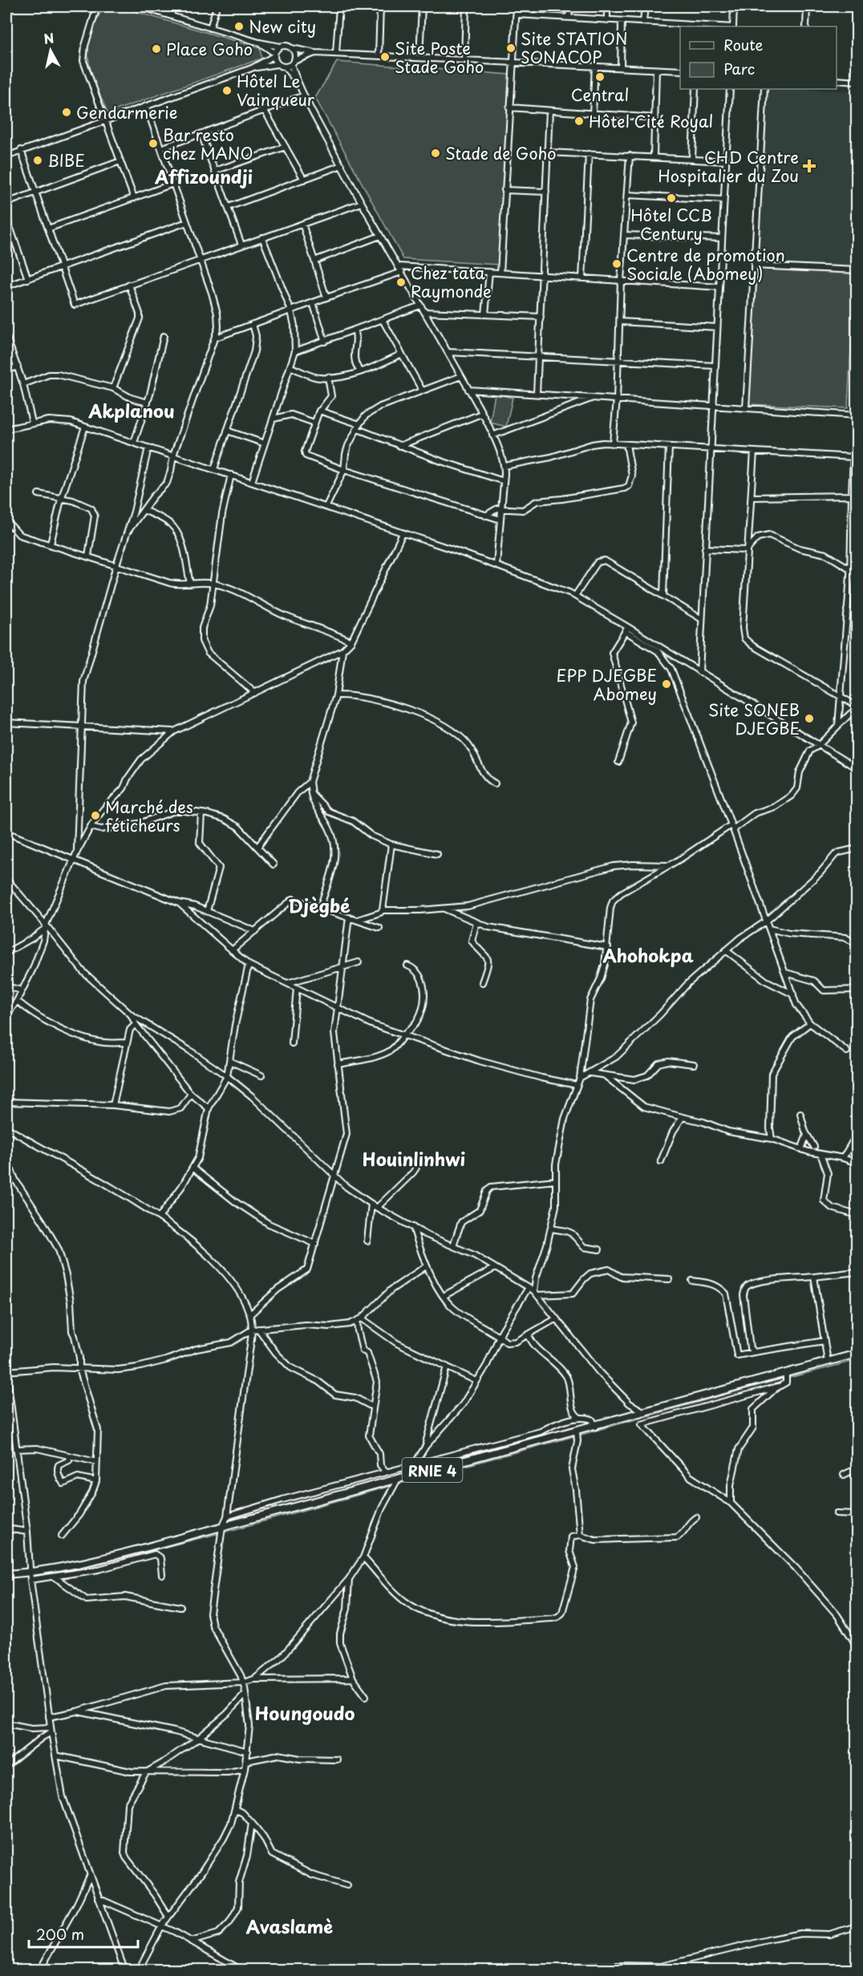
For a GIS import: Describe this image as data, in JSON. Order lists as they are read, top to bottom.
{
  "streets": {
    "main road": ["RNIE 4"]
  },
  "districts": [
    "Affizoundji",
    "Akplanou",
    "Djègbé",
    "Ahohokpa",
    "Houinlinhwi",
    "Houngoudo",
    "Avaslamè"
  ],
  "places": {
    "other": [
      "New city",
      "Site STATION SONACOP",
      "Place Goho",
      "Site Poste Stade Goho",
      "Central",
      "Hôtel Le Vainqueur",
      "Gendarmerie",
      "Hôtel Cité Royal",
      "Bar resto chez MANO",
      "Stade de Goho",
      "BIBE",
      "Hôtel CCB Century",
      "Centre de promotion Sociale (Abomey)",
      "Chez tata Raymonde",
      "EPP DJEGBE Abomey",
      "Site SONEB DJEGBE",
      "Marché des féticheurs"
    ],
    "health": ["CHD Centre Hospitalier du Zou"]
  },
  "legend": ["Route", "Parc"],
  "scale_bar": "200 m",
  "north": "top"
}
